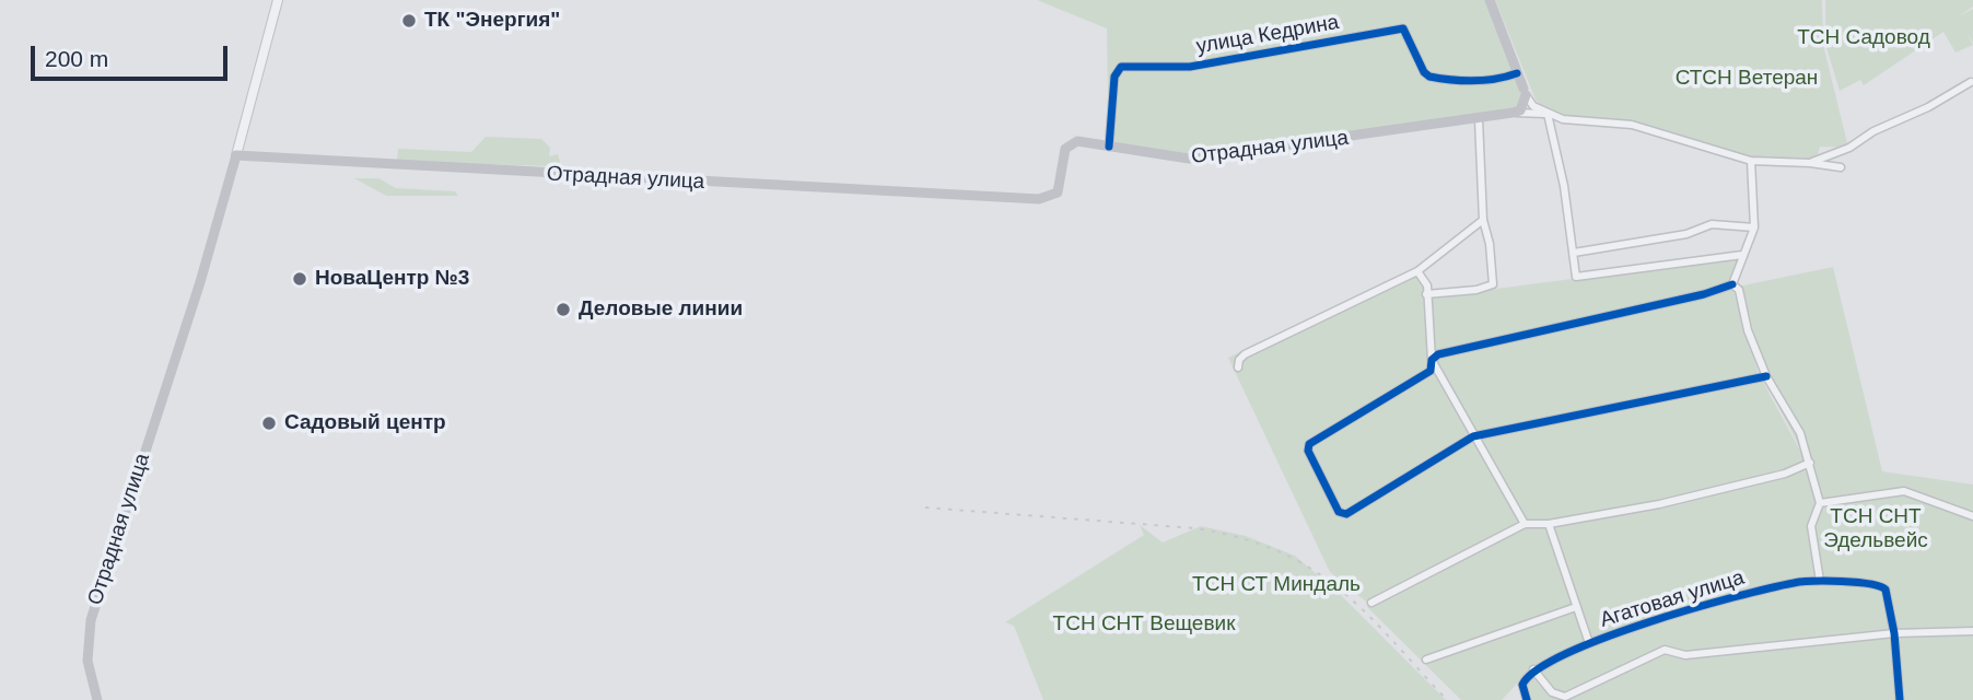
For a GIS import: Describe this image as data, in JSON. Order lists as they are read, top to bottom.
{
  "streets": {
    "main road": ["Отрадная улица"],
    "street": ["улица Кедрина", "Агатовая улица"]
  },
  "crossings": [
    ["улица Кедрина", "Отрадная улица"]
  ],
  "parks": [
    "ТСН Садовод",
    "СТСН Ветеран",
    "ТСН СНТ Эдельвейс",
    "ТСН СТ Миндаль",
    "ТСН СНТ Вещевик"
  ],
  "places": [
    "ТК \"Энергия\"",
    "НоваЦентр №3",
    "Деловые линии",
    "Садовый центр"
  ],
  "scale_bar": "200 m"
}
